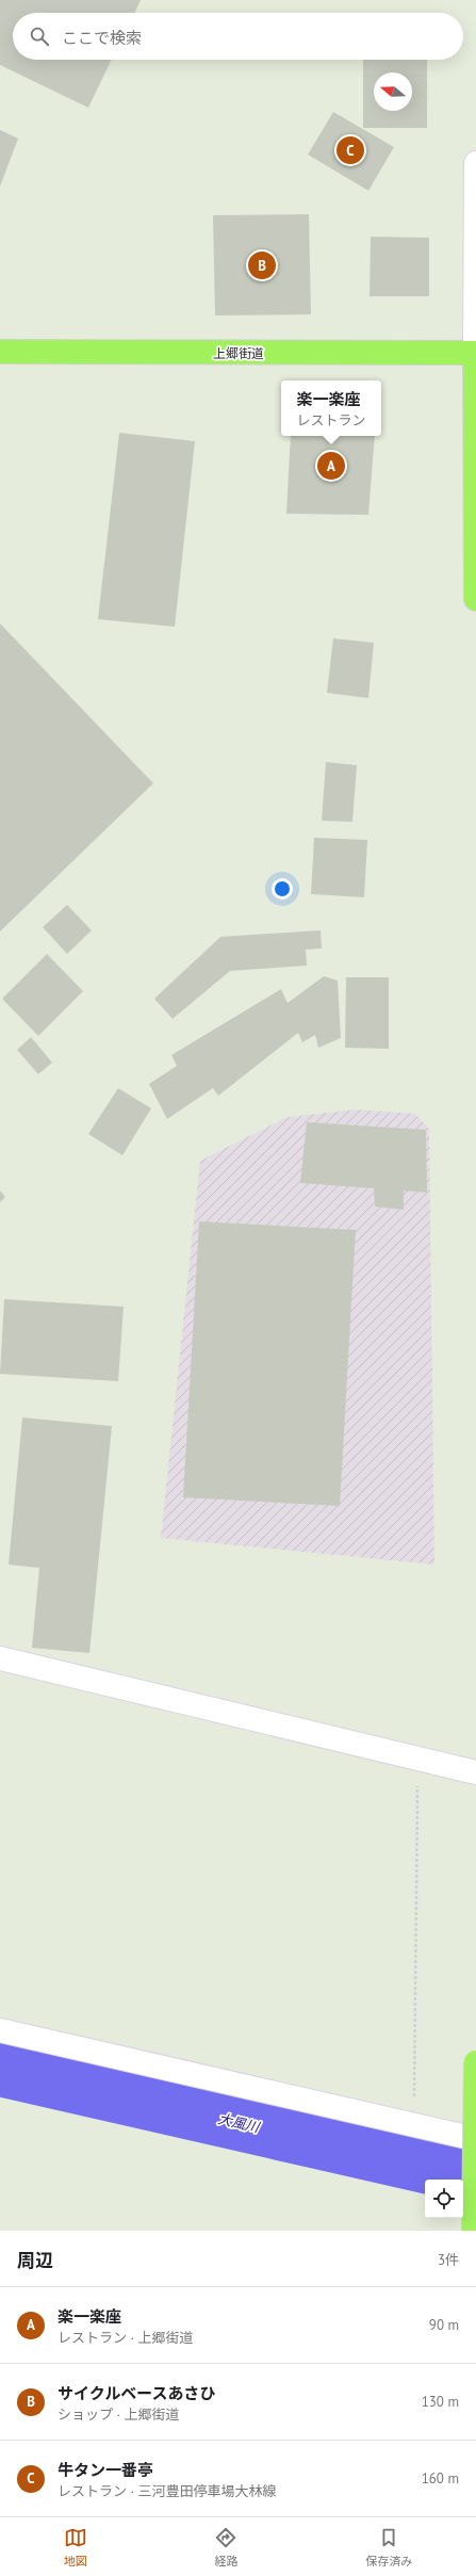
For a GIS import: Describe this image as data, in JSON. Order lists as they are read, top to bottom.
{
  "streets": {
    "main road": ["上郷街道"]
  },
  "water": ["大風川"],
  "north": "left",
  "page": {
    "search": "ここで検索",
    "pins": ["C", "B", "A"],
    "popup": ["楽一楽座", "レストラン"],
    "heading": ["周辺", "3件"],
    "list": [
      {
        "mark": "A",
        "name": "楽一楽座",
        "note": "レストラン · 上郷街道",
        "value": "90 m"
      },
      {
        "mark": "B",
        "name": "サイクルベースあさひ",
        "note": "ショップ · 上郷街道",
        "value": "130 m"
      },
      {
        "mark": "C",
        "name": "牛タン一番亭",
        "note": "レストラン · 三河豊田停車場大林線",
        "value": "160 m"
      }
    ],
    "nav": ["地図", "経路", "保存済み"]
  }
}
